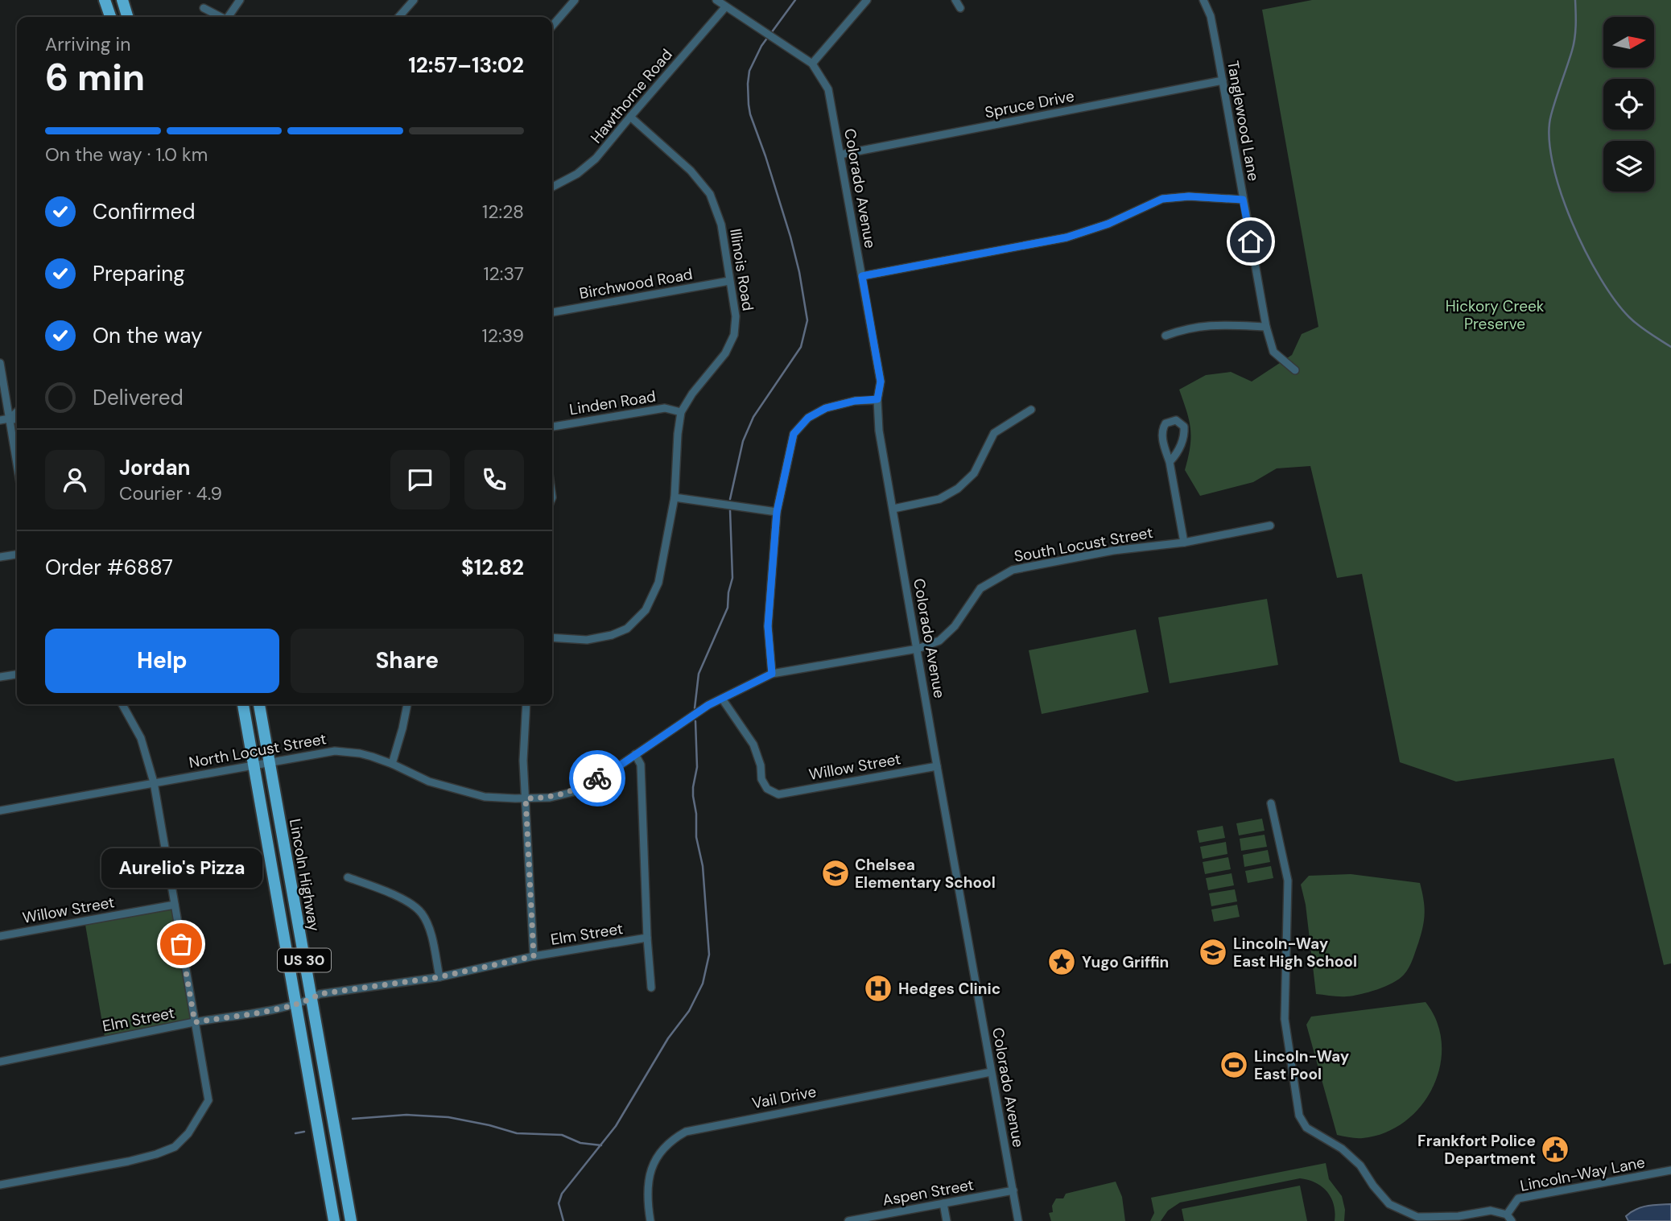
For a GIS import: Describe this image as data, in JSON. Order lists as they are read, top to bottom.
{
  "streets": {
    "main road": ["Lincoln Highway", "US 30"],
    "street": [
      "Hawthorne Road",
      "Spruce Drive",
      "Tanglewood Lane",
      "Colorado Avenue",
      "Illinois Road",
      "Birchwood Road",
      "Linden Road",
      "South Locust Street",
      "North Locust Street",
      "Willow Street",
      "Elm Street",
      "Vail Drive",
      "Lincoln-Way Lane",
      "Aspen Street"
    ]
  },
  "crossings": [
    ["Hawthorne Road", "Illinois Road"],
    ["Spruce Drive", "Tanglewood Lane"],
    ["Spruce Drive", "Colorado Avenue"],
    ["Colorado Avenue", "South Locust Street"],
    ["Colorado Avenue", "North Locust Street"],
    ["Colorado Avenue", "Willow Street"],
    ["Colorado Avenue", "Vail Drive"],
    ["Colorado Avenue", "Aspen Street"],
    ["Illinois Road", "Birchwood Road"],
    ["Illinois Road", "Linden Road"],
    ["South Locust Street", "North Locust Street"],
    ["North Locust Street", "Willow Street"],
    ["North Locust Street", "Lincoln Highway"],
    ["Lincoln Highway", "Elm Street"]
  ],
  "parks": ["Hickory Creek Preserve"],
  "places": {
    "school or university": ["Chelsea Elementary School", "Lincoln-Way East High School"],
    "other": ["Aurelio's Pizza"],
    "place": ["Yugo Griffin"],
    "hospital": ["Hedges Clinic"],
    "sports": ["Lincoln-Way East Pool"],
    "public building": ["Frankfort Police Department"]
  },
  "north": "right",
  "page": {
    "heading": ["6 min", "Arriving in", "12:57–13:02"],
    "panel": [
      "Jordan",
      "Courier · 4.9",
      "Order #6887",
      "$12.82"
    ],
    "bar": "On the way · 1.0 km",
    "list": [
      ["Confirmed", "12:28"],
      ["Preparing", "12:37"],
      ["On the way", "12:39"],
      "Delivered"
    ],
    "buttons": ["Help", "Share"],
    "bubble": "Aurelio's Pizza"
  }
}
